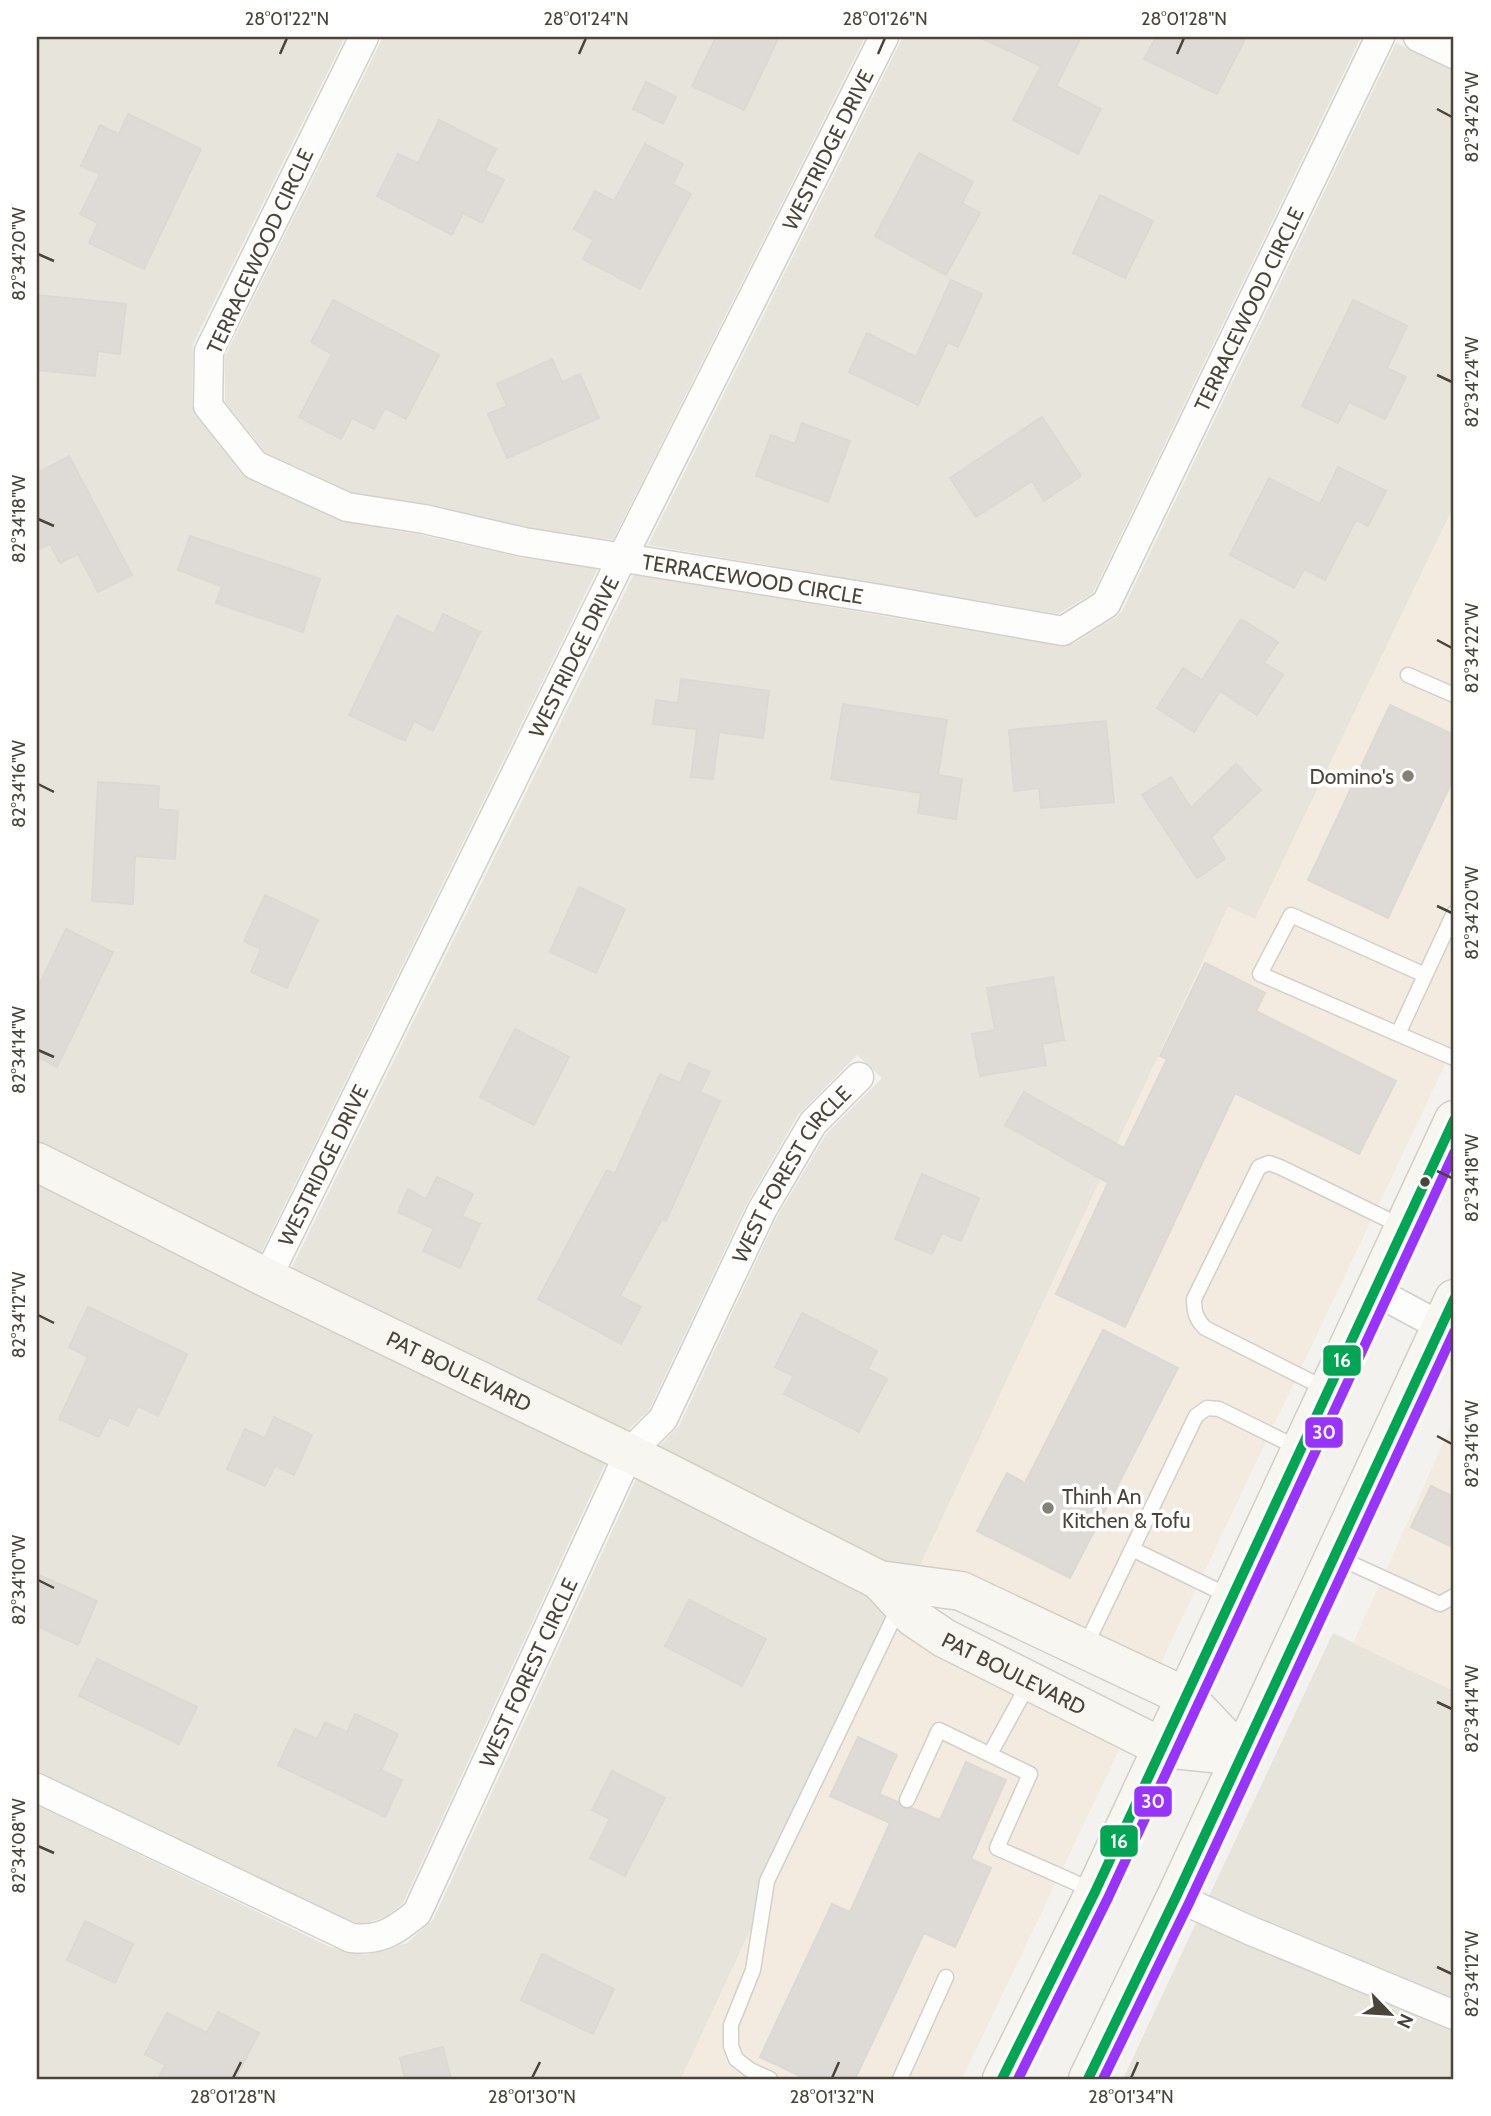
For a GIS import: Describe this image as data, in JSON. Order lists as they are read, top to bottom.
{
  "streets": {
    "main road": ["PAT BOULEVARD"],
    "street": ["WESTRIDGE DRIVE", "TERRACEWOOD CIRCLE", "WEST FOREST CIRCLE"]
  },
  "crossings": [
    ["WESTRIDGE DRIVE", "TERRACEWOOD CIRCLE"],
    ["WESTRIDGE DRIVE", "PAT BOULEVARD"],
    ["WEST FOREST CIRCLE", "PAT BOULEVARD"]
  ],
  "places": ["Domino's", "Thinh An Kitchen & Tofu"],
  "lines": ["transit line 16", "transit line 30"],
  "north": "bottom right",
  "coordinates": [
    "28°01'22\"N",
    "28°01'24\"N",
    "28°01'26\"N",
    "28°01'28\"N",
    "82°34'26\"W",
    "82°34'20\"W",
    "82°34'24\"W",
    "82°34'18\"W",
    "82°34'22\"W",
    "82°34'16\"W",
    "82°34'14\"W",
    "82°34'12\"W",
    "82°34'10\"W",
    "82°34'08\"W",
    "28°01'30\"N",
    "28°01'32\"N",
    "28°01'34\"N"
  ]
}
